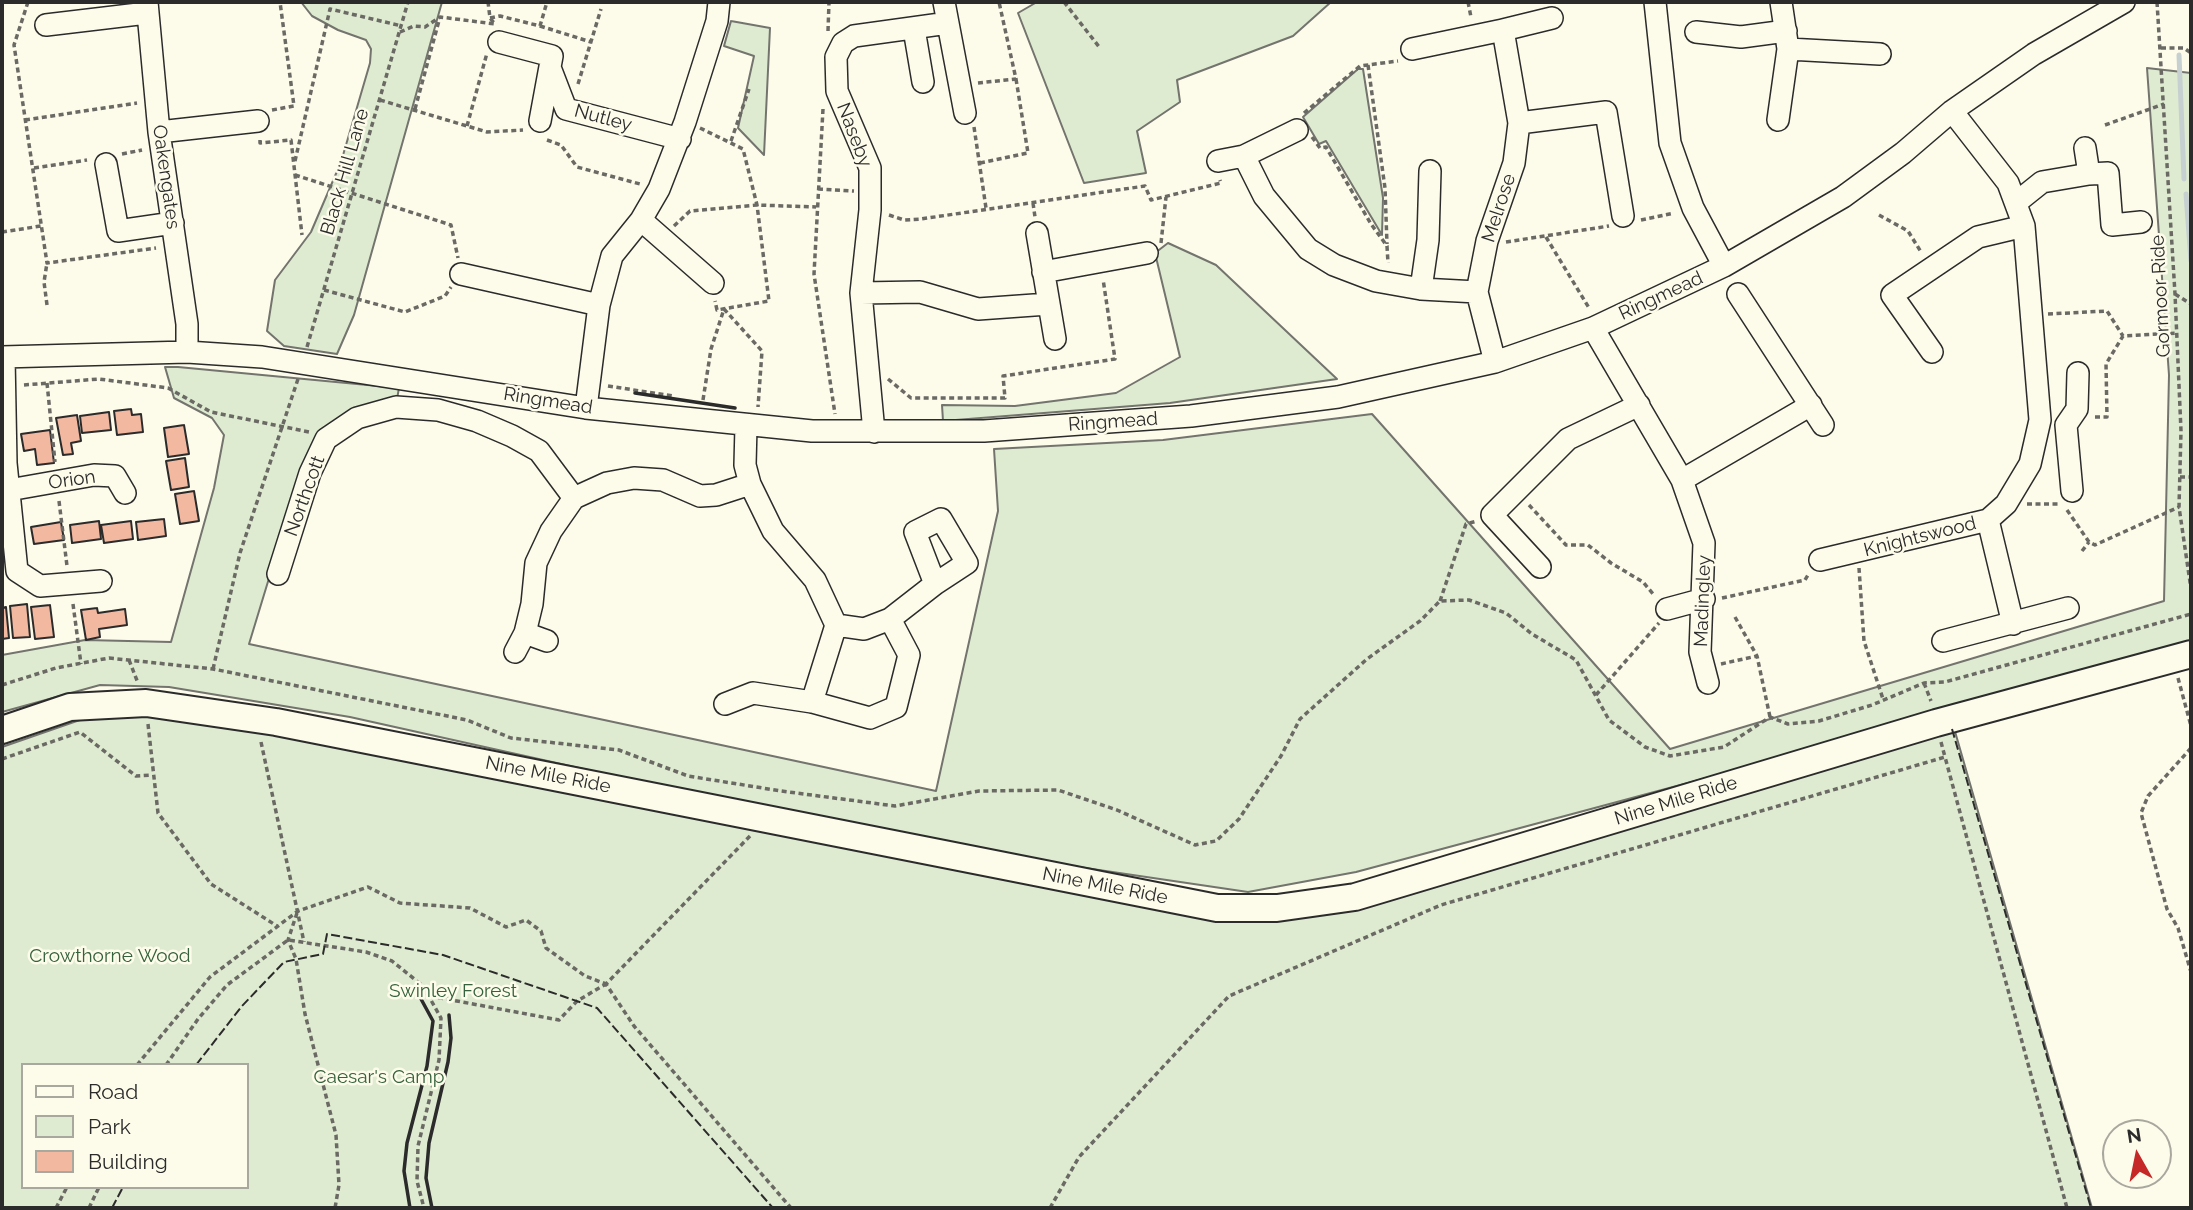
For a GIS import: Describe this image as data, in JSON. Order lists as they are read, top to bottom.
{
  "streets": {
    "main road": ["Nine Mile Ride"],
    "street": [
      "Nutley",
      "Naseby",
      "Oakengates",
      "Melrose",
      "Ringmead",
      "Orion",
      "Northcott",
      "Knightswood",
      "Madingley"
    ],
    "path": ["Black Hill Lane", "Gormoor Ride"]
  },
  "crossings": [
    ["Naseby", "Ringmead"],
    ["Oakengates", "Ringmead"],
    ["Melrose", "Ringmead"],
    ["Ringmead", "Knightswood"],
    ["Ringmead", "Madingley"]
  ],
  "parks": ["Crowthorne Wood", "Swinley Forest", "Caesar's Camp"],
  "legend": ["Road", "Park", "Building"],
  "north": "top"
}
